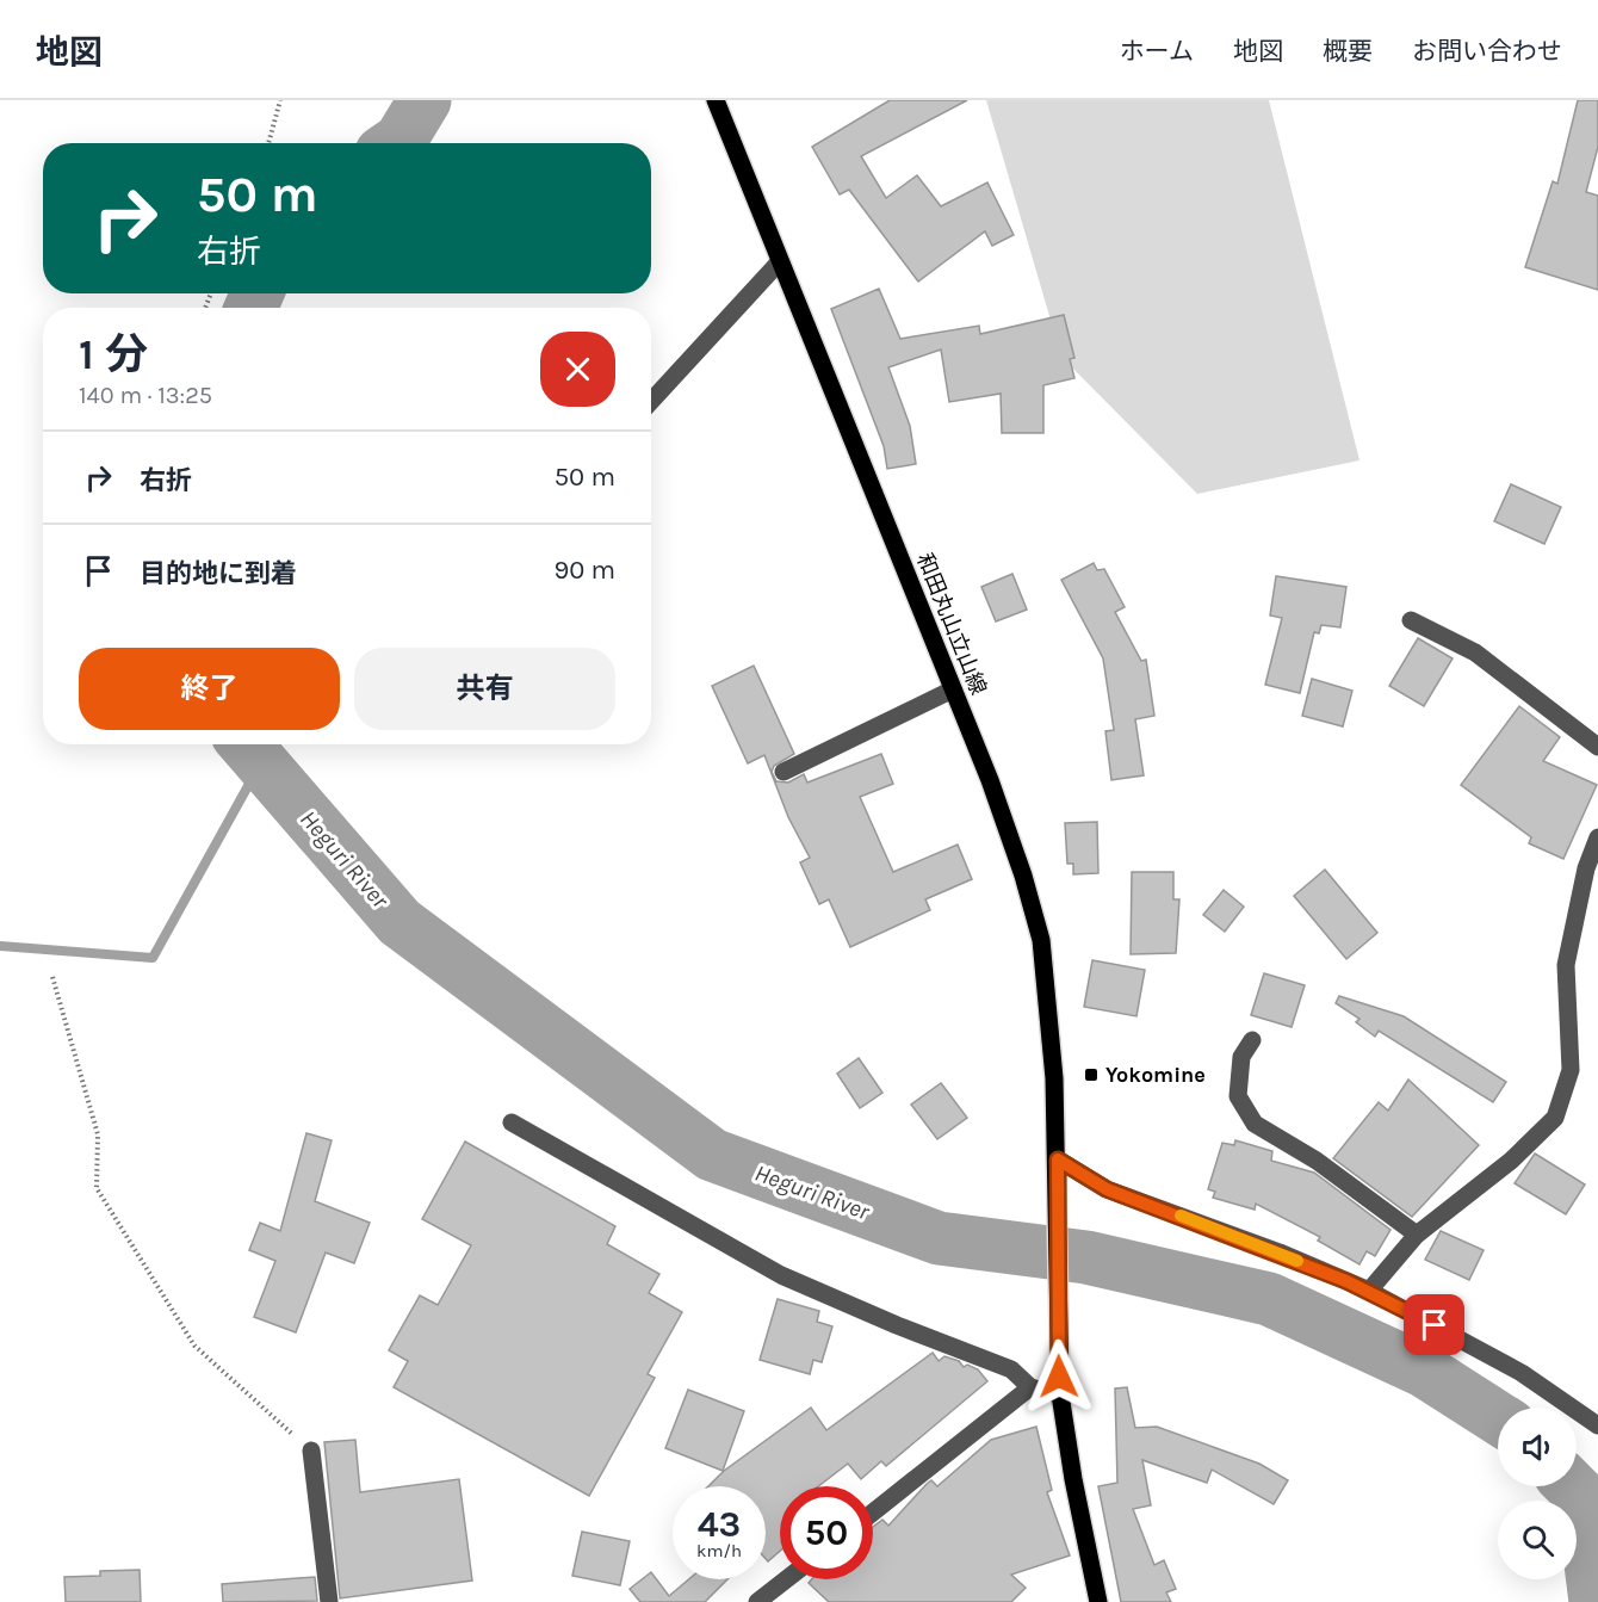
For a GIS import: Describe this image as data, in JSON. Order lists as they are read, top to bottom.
{
  "streets": {
    "main road": ["和田丸山立山線"]
  },
  "water": ["Heguri River"],
  "places": {
    "transit": ["Yokomine"]
  },
  "page": {
    "header": "地図",
    "nav": [
      "ホーム",
      "地図",
      "概要",
      "お問い合わせ"
    ],
    "turn": ["50 m", "右折"],
    "heading": ["1 分", "140 m · 13:25"],
    "list": [
      {
        "name": "右折",
        "value": "50 m"
      },
      {
        "name": "目的地に到着",
        "value": "90 m"
      }
    ],
    "buttons": ["終了", "共有"],
    "speed": "43 km/h",
    "limit": "50"
  }
}
